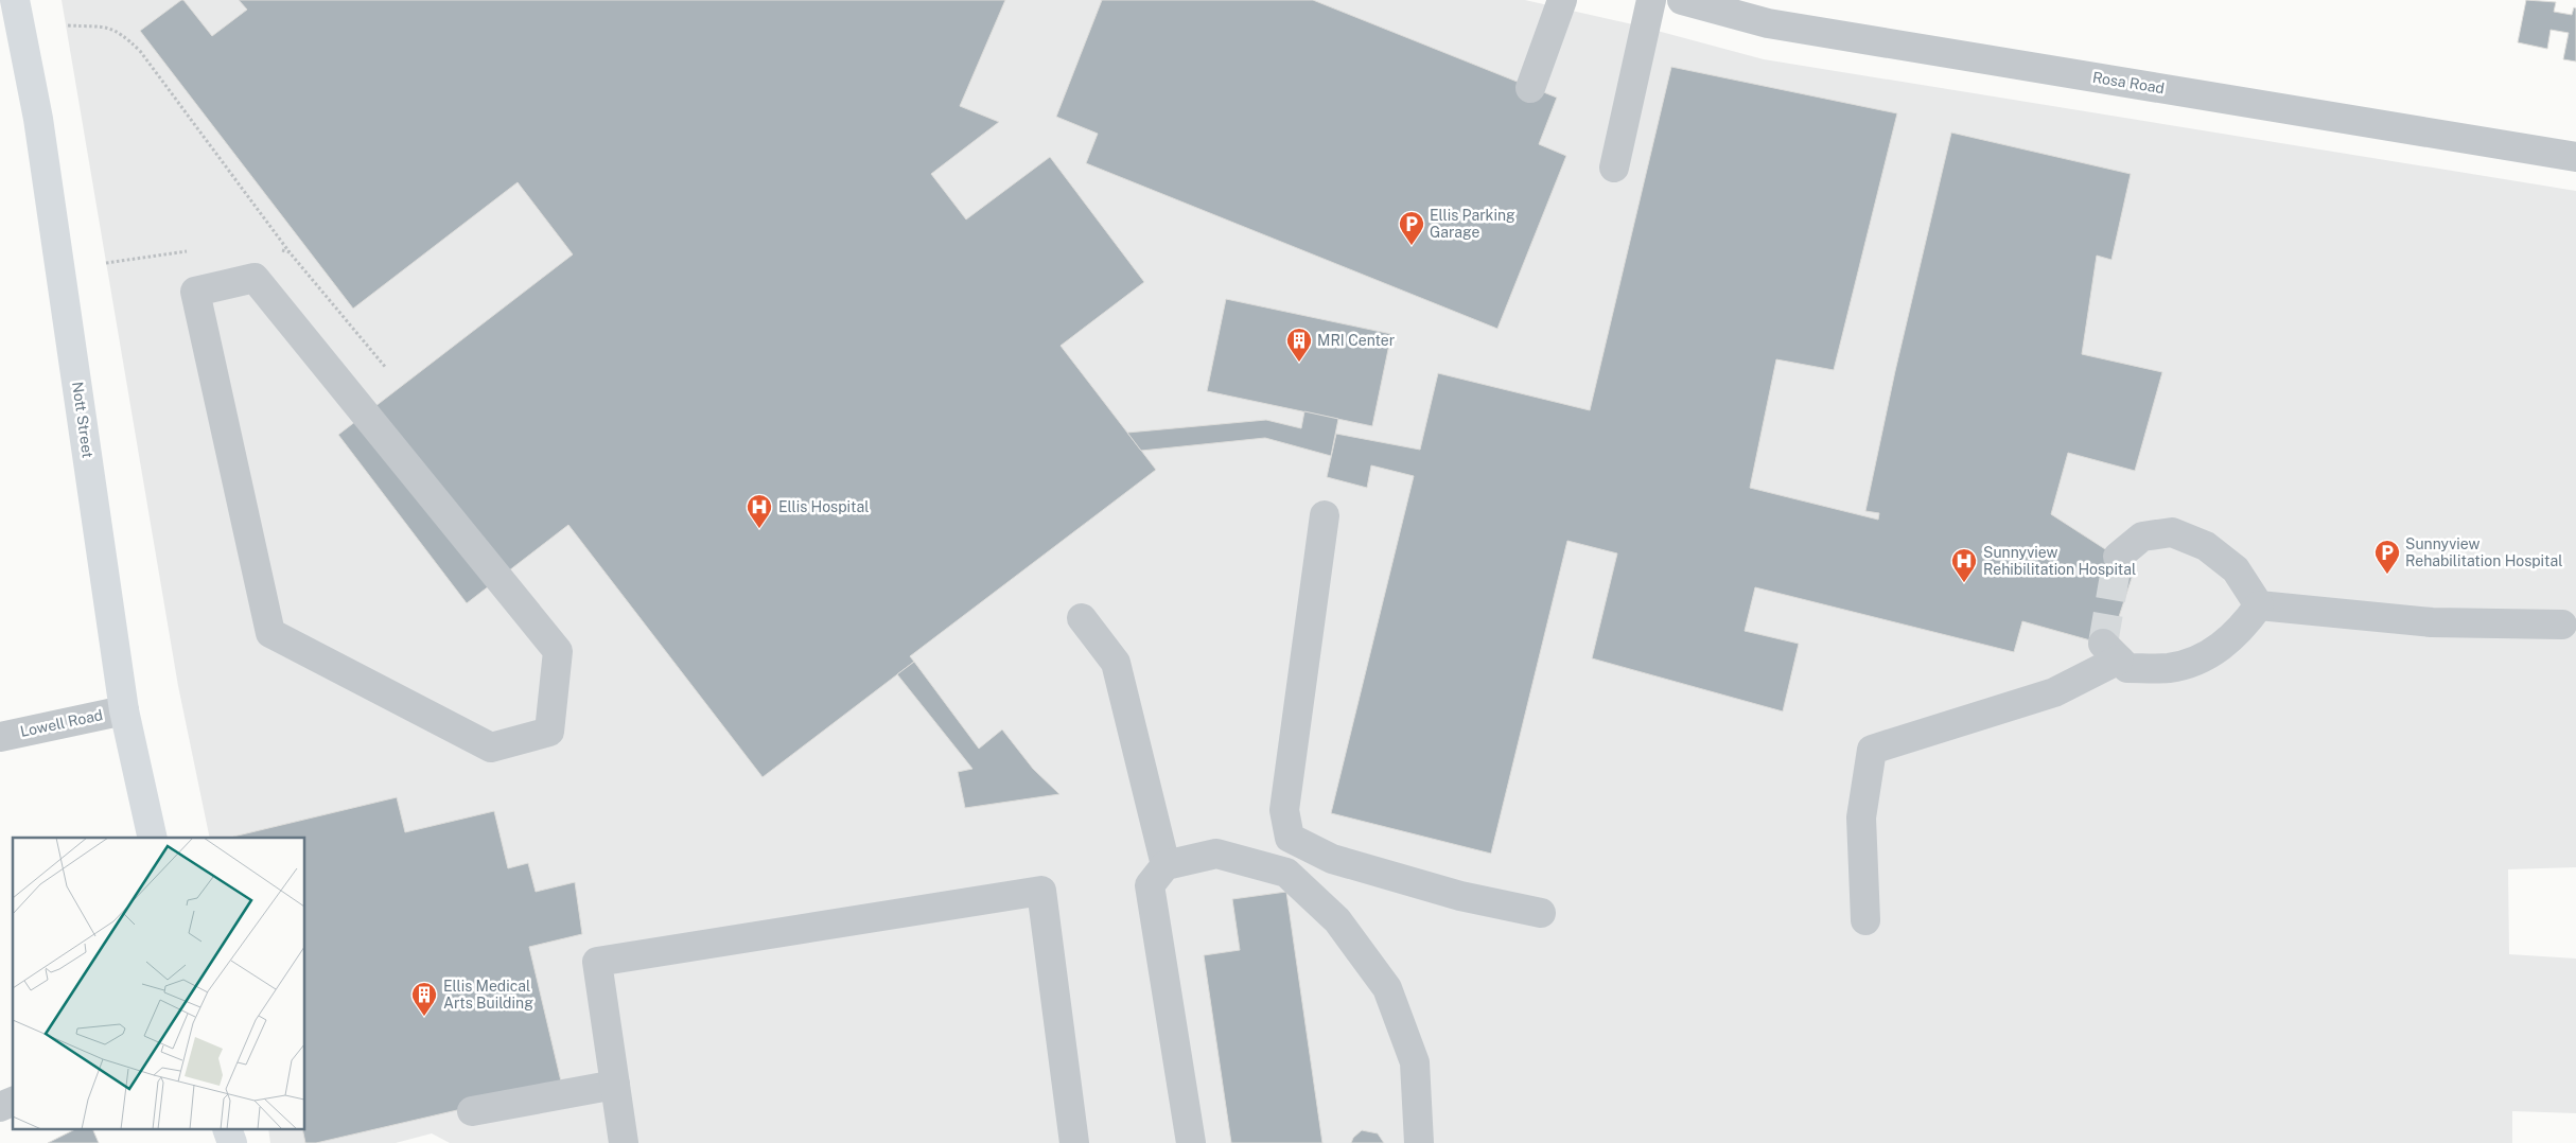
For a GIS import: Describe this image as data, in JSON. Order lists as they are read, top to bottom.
{
  "streets": {
    "main road": ["Nott Street"],
    "street": ["Rosa Road", "Lowell Road"]
  },
  "crossings": [
    ["Nott Street", "Lowell Road"]
  ],
  "places": {
    "parking": ["Ellis Parking Garage", "Sunnyview Rehabilitation Hospital"],
    "building": ["MRI Center", "Ellis Medical Arts Building"],
    "hospital": ["Ellis Hospital", "Sunnyview Rehibilitation Hospital"]
  }
}
